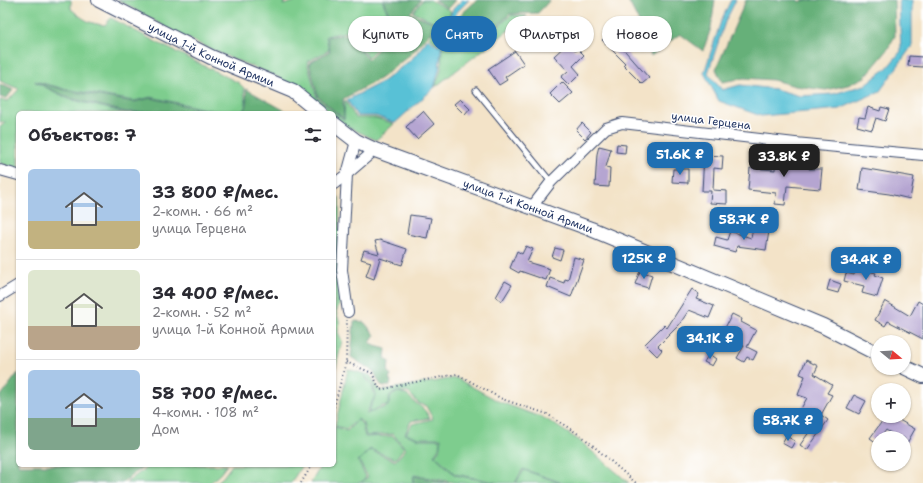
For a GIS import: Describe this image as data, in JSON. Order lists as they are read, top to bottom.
{
  "streets": {
    "main road": ["улица 1-й Конной Армии"],
    "street": ["улица Герцена"]
  },
  "crossings": [
    ["улица 1-й Конной Армии", "улица Герцена"]
  ],
  "north": "right",
  "page": {
    "chip": [
      "Купить",
      "Снять",
      "Фильтры",
      "Новое"
    ],
    "heading": "Объектов: 7",
    "price": [
      "51.6K ₽",
      "33.8K ₽",
      "58.7K ₽",
      "125K ₽",
      "34.4K ₽",
      "34.1K ₽",
      "58.7K ₽"
    ],
    "list": [
      {
        "name": "33 800 ₽/мес.",
        "note": "2-комн. · 66 m² · улица Герцена"
      },
      {
        "name": "34 400 ₽/мес.",
        "note": "2-комн. · 52 m² · улица 1-й Конной Армии"
      },
      {
        "name": "58 700 ₽/мес.",
        "note": "4-комн. · 108 m² · Дом"
      }
    ],
    "map_buttons": ["+", "−"]
  }
}
